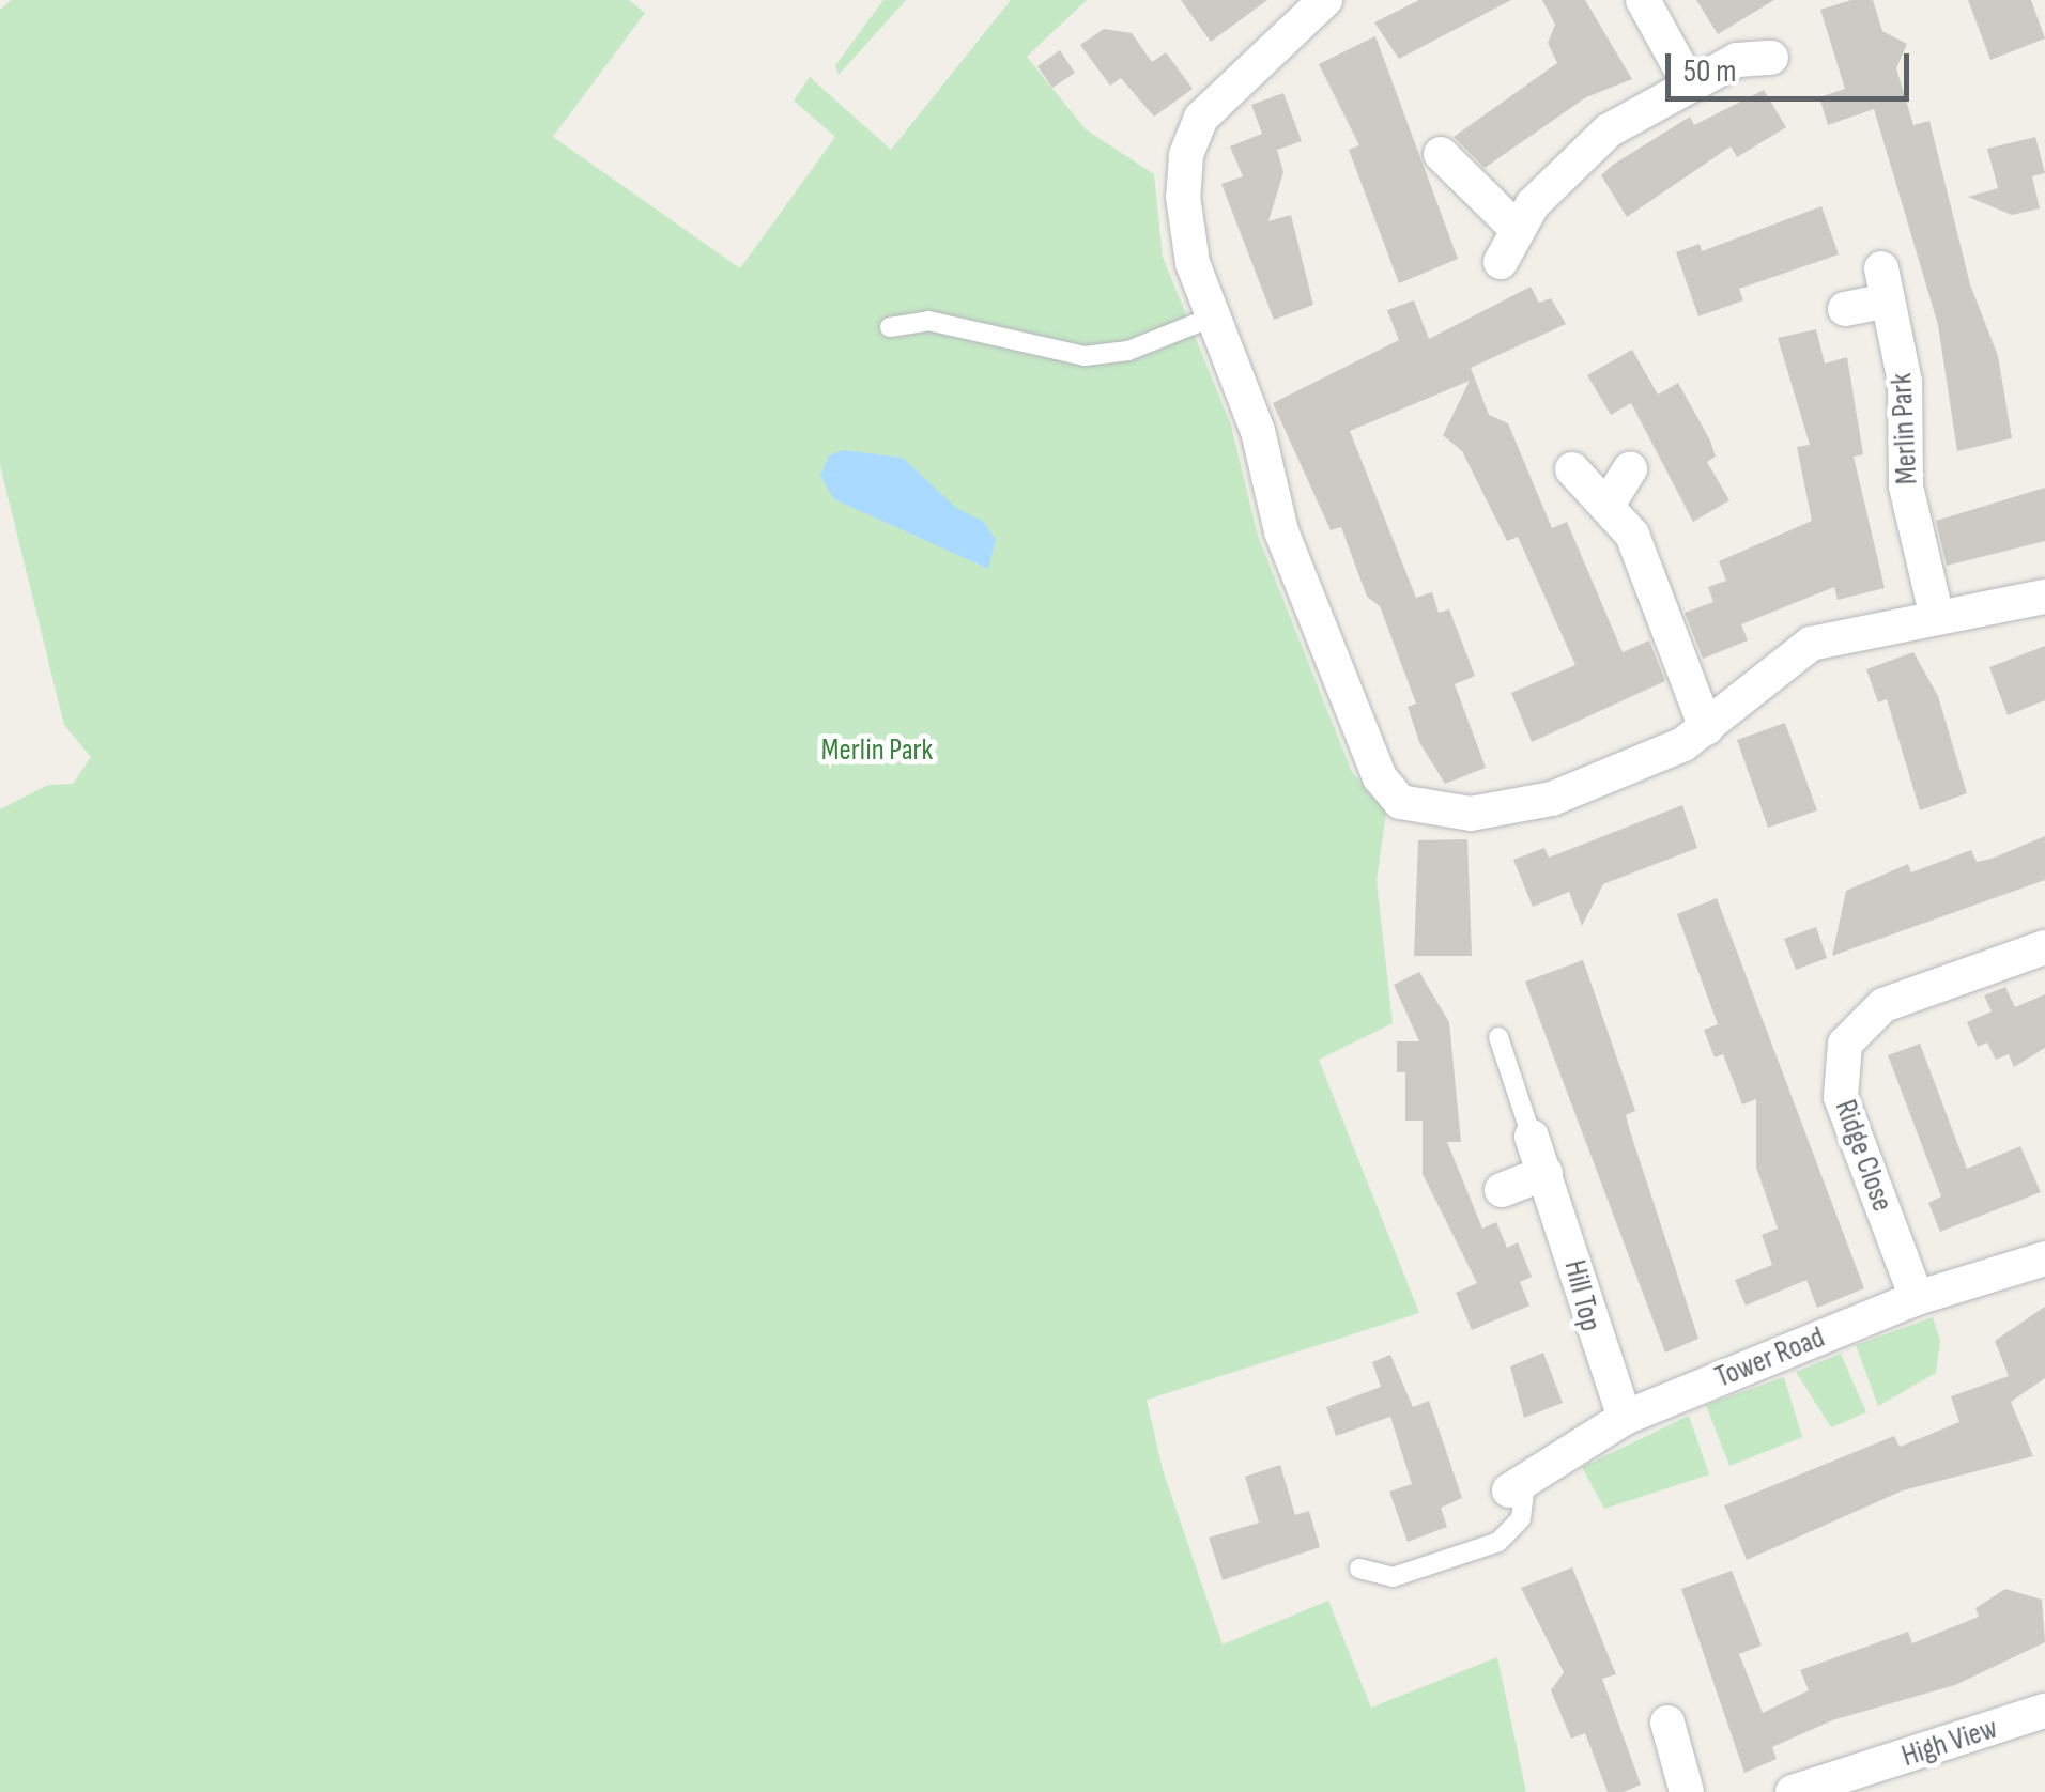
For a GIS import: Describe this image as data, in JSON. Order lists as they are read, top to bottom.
{
  "streets": {
    "street": [
      "Merlin Park",
      "Ridge Close",
      "Hill Top",
      "Tower Road",
      "High View"
    ]
  },
  "crossings": [
    ["Ridge Close", "Tower Road"],
    ["Hill Top", "Tower Road"]
  ],
  "parks": ["Merlin Park"],
  "scale_bar": "50 m"
}
